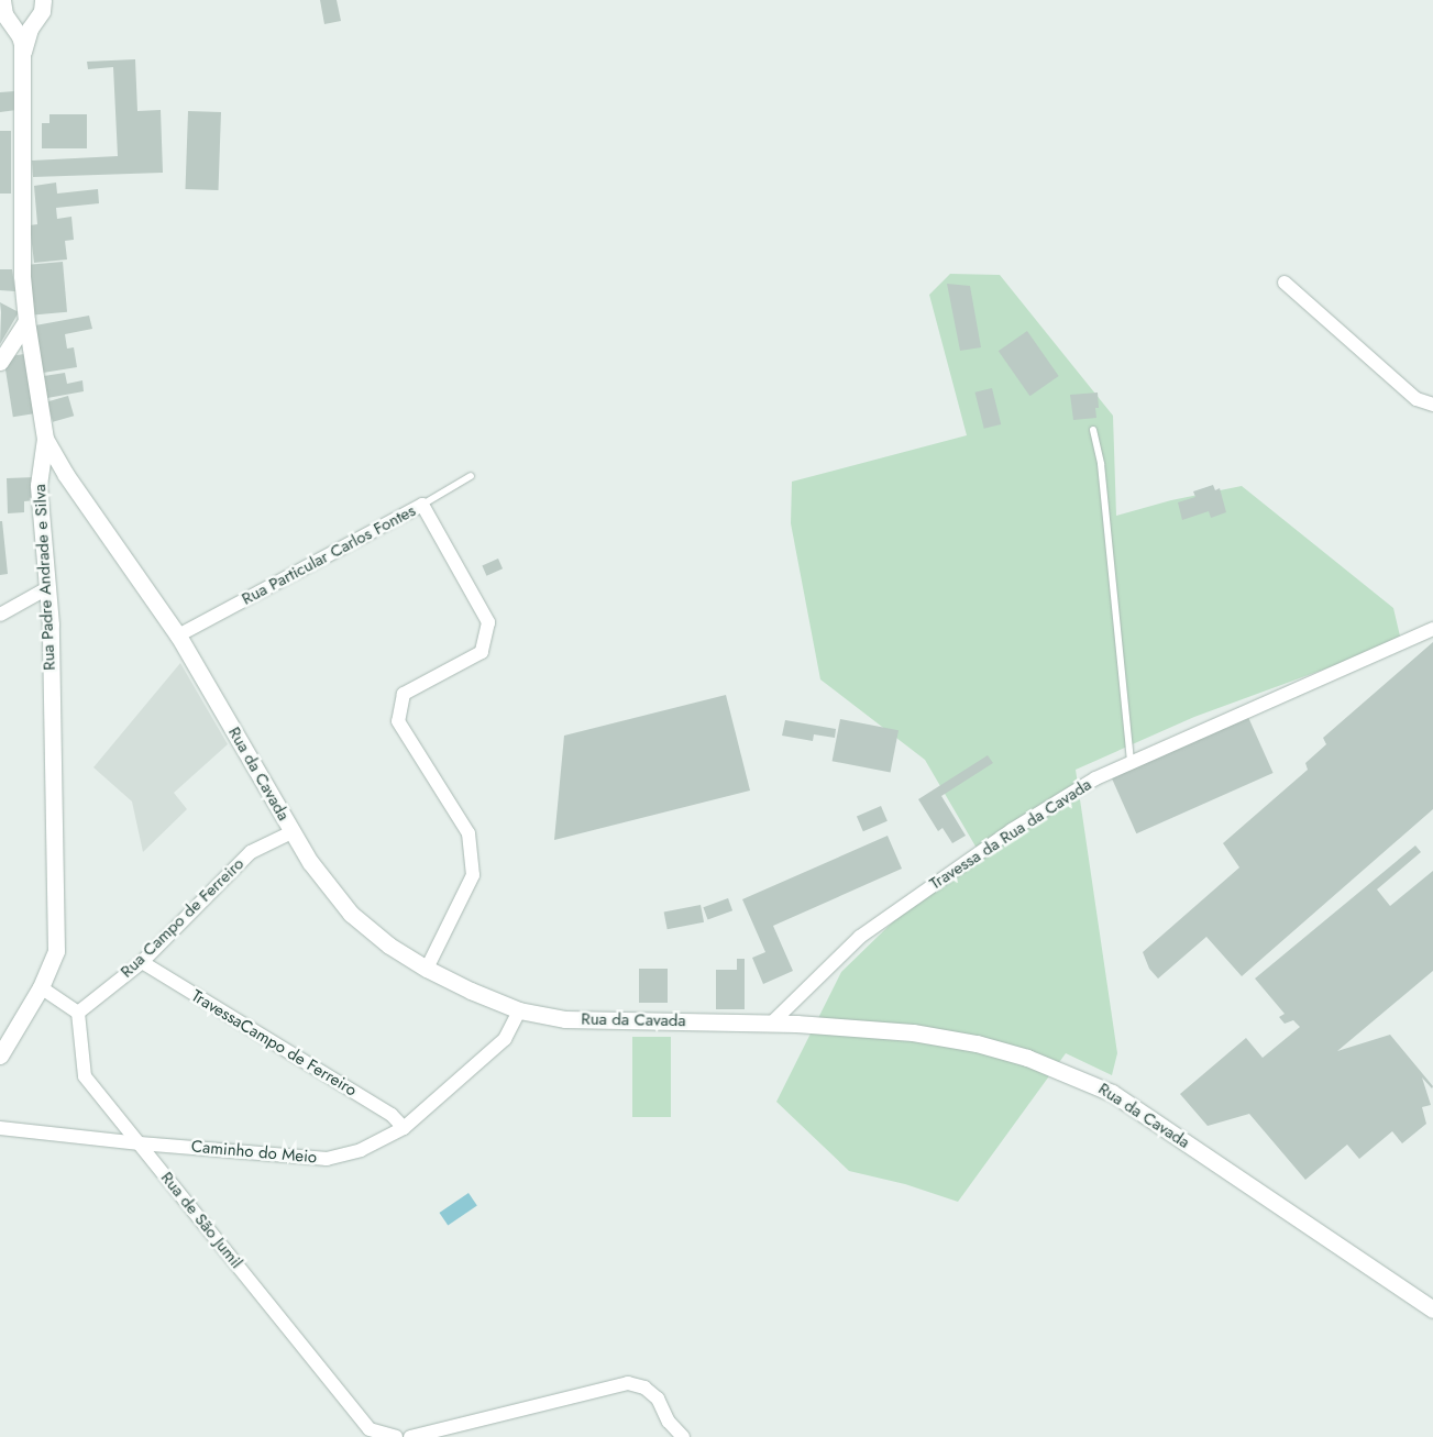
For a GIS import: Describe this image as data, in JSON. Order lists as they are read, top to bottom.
{
  "streets": {
    "street": [
      "Rua Particular Carlos Fontes",
      "Rua Padre Andrade e Silva",
      "Rua da Cavada",
      "Travessa da Rua da Cavada",
      "Rua Campo de Ferreiro",
      "TravessaCampo de Ferreiro",
      "Caminho do Meio",
      "Rua de São Jumil"
    ]
  },
  "crossings": [
    ["Rua Particular Carlos Fontes", "Rua da Cavada"],
    ["Rua Padre Andrade e Silva", "Rua da Cavada"],
    ["Rua da Cavada", "Travessa da Rua da Cavada"],
    ["Rua da Cavada", "Rua Campo de Ferreiro"],
    ["Rua da Cavada", "Caminho do Meio"],
    ["Rua Campo de Ferreiro", "TravessaCampo de Ferreiro"],
    ["Rua Campo de Ferreiro", "Rua de São Jumil"],
    ["TravessaCampo de Ferreiro", "Caminho do Meio"],
    ["Caminho do Meio", "Rua de São Jumil"]
  ]
}
